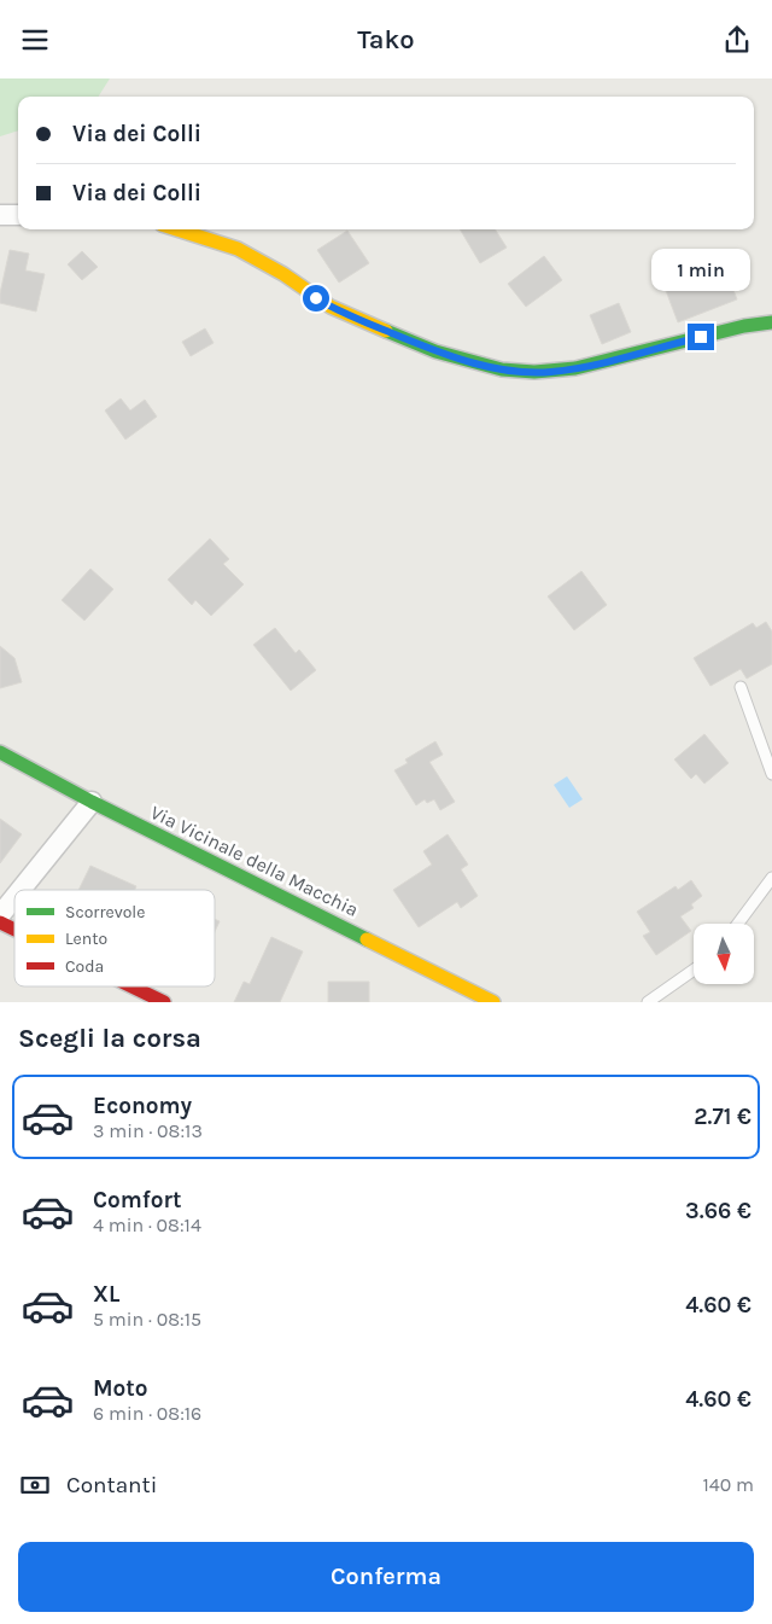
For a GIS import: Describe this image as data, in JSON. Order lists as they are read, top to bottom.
{
  "streets": {
    "street": ["Via Vicinale della Macchia"]
  },
  "legend": ["Scorrevole", "Lento", "Coda"],
  "north": "bottom",
  "page": {
    "header": "Tako",
    "banner": ["Via dei Colli", "Via dei Colli"],
    "bubble": "1 min",
    "heading": "Scegli la corsa",
    "list": [
      {
        "name": "Economy",
        "note": "3 min · 08:13",
        "value": "2.71 €"
      },
      {
        "name": "Comfort",
        "note": "4 min · 08:14",
        "value": "3.66 €"
      },
      {
        "name": "XL",
        "note": "5 min · 08:15",
        "value": "4.60 €"
      },
      {
        "name": "Moto",
        "note": "6 min · 08:16",
        "value": "4.60 €"
      }
    ],
    "pay": ["Contanti", "140 m"],
    "buttons": "Conferma"
  }
}
